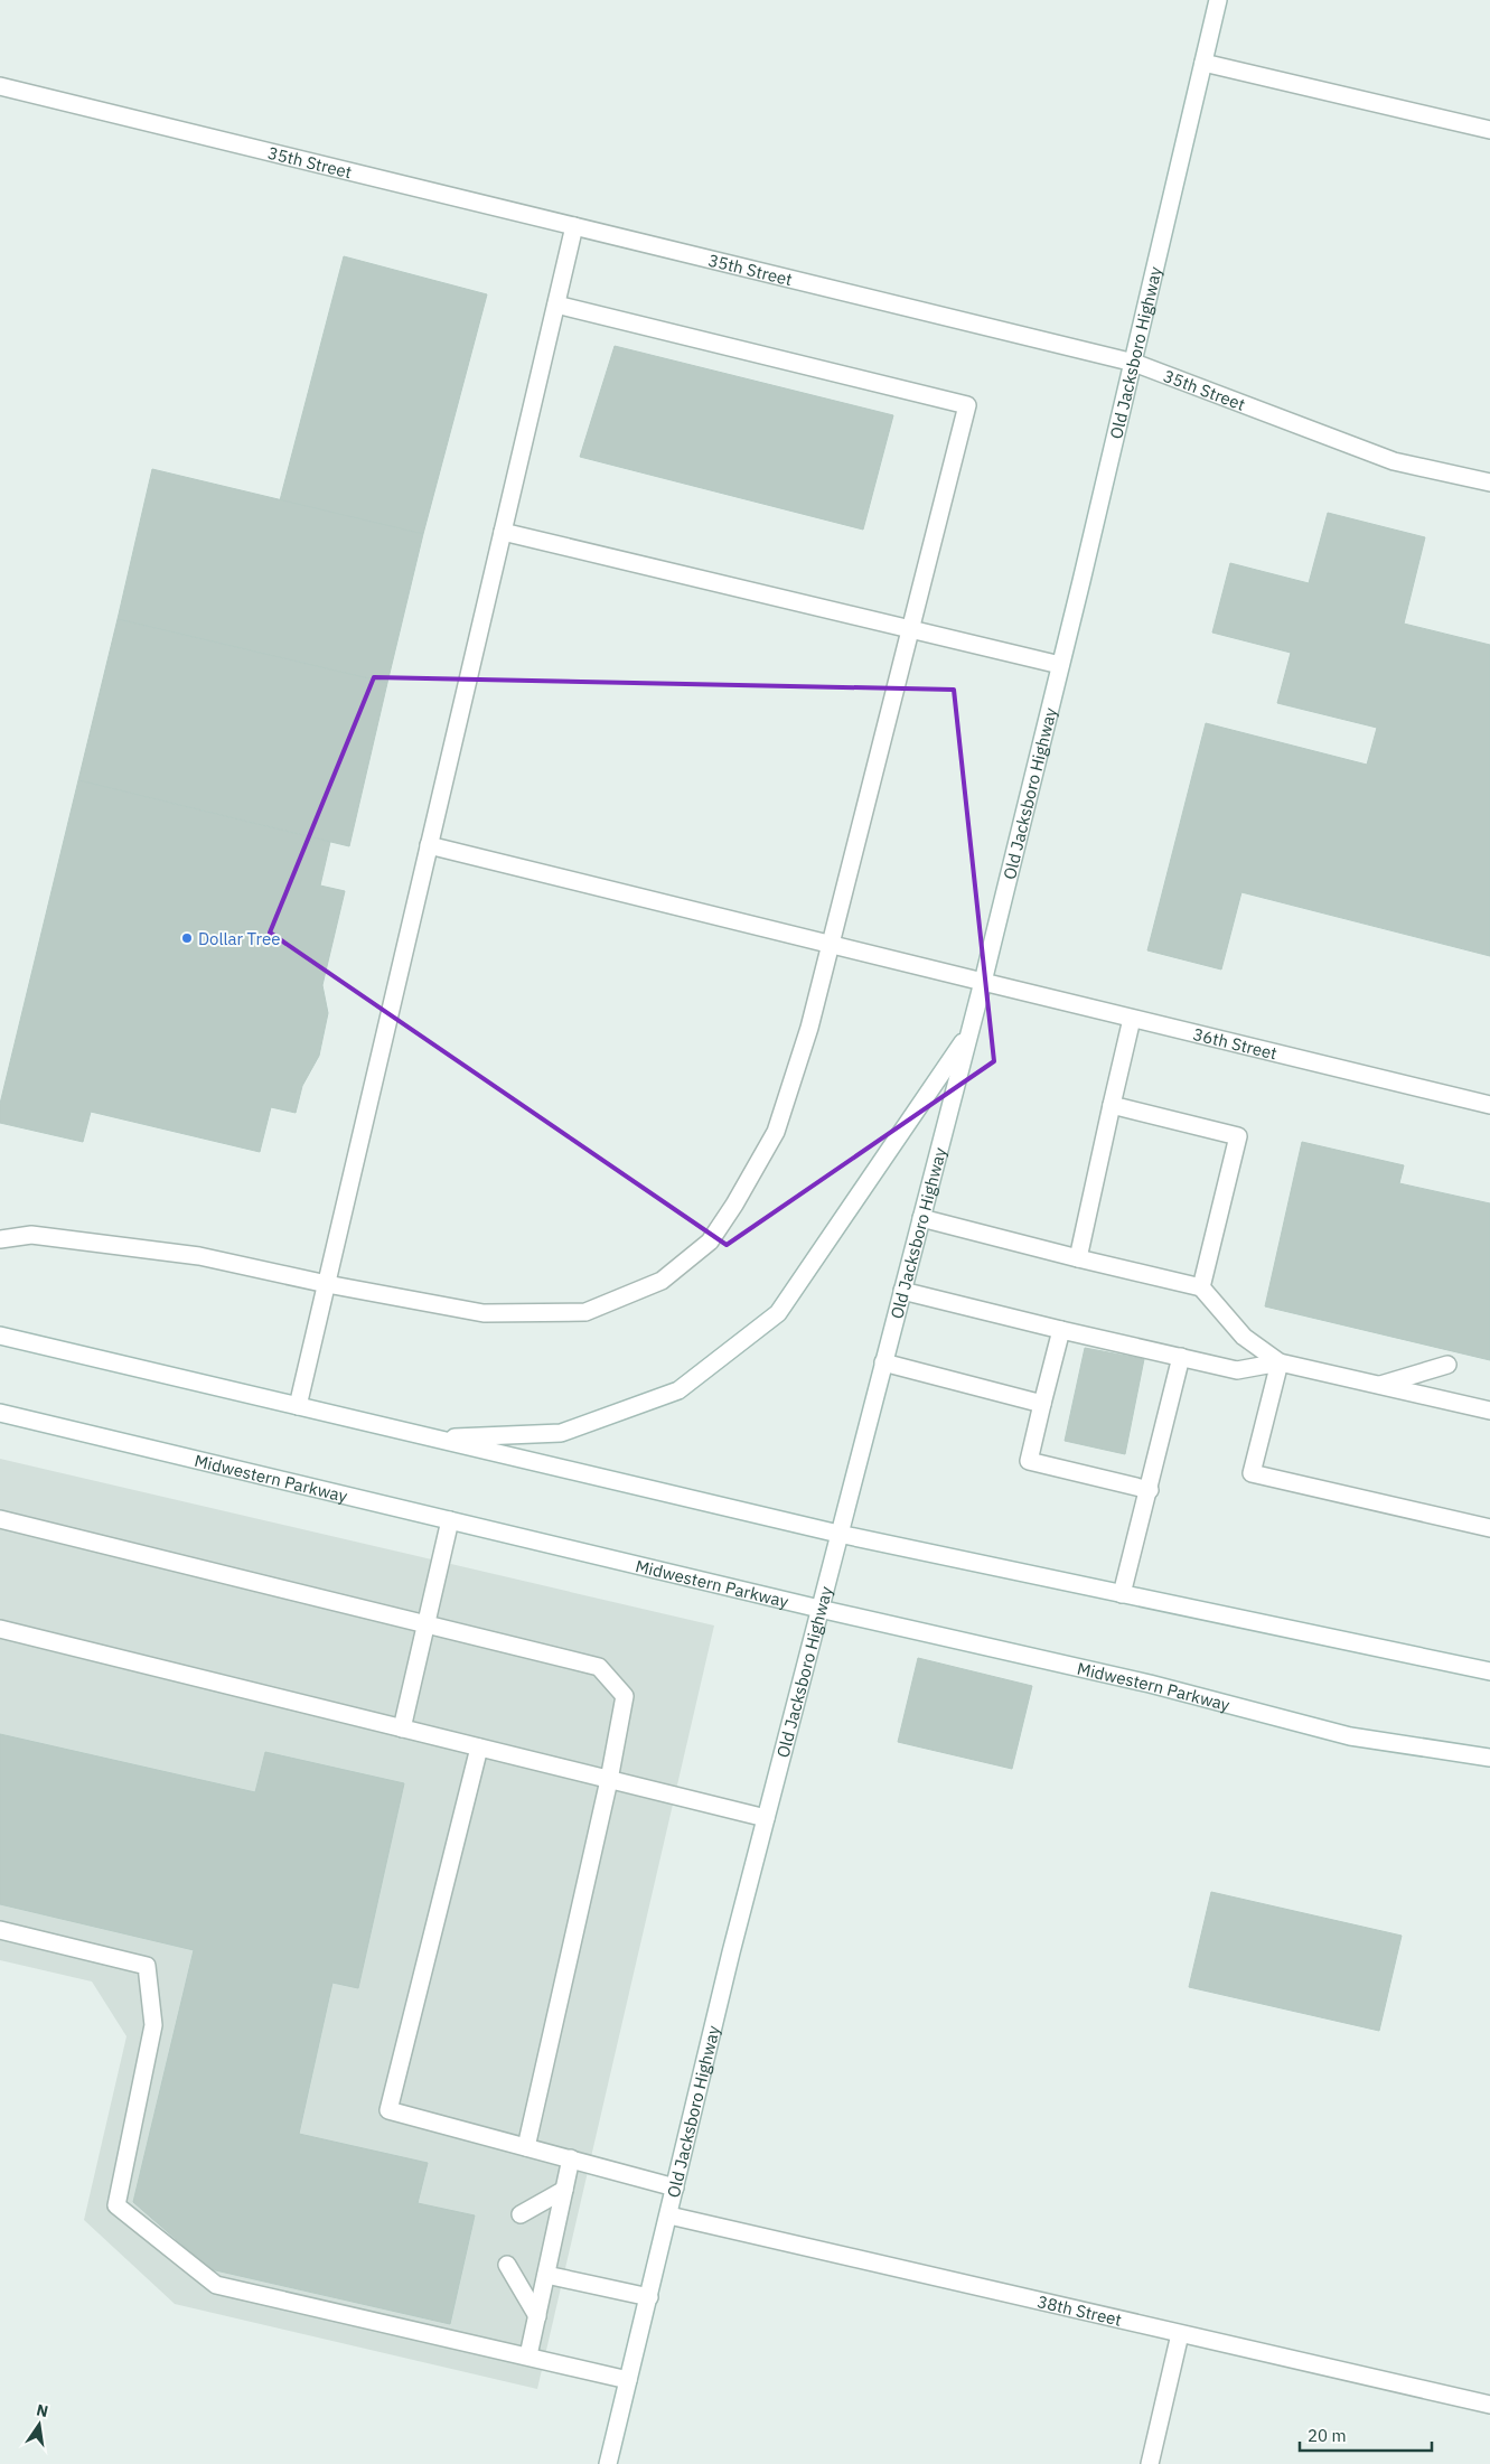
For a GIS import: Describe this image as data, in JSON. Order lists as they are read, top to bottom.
{
  "streets": {
    "main road": [
      "35th Street",
      "Old Jacksboro Highway",
      "36th Street",
      "Midwestern Parkway",
      "38th Street"
    ]
  },
  "crossings": [
    ["35th Street", "Old Jacksboro Highway"],
    ["Old Jacksboro Highway", "36th Street"],
    ["Old Jacksboro Highway", "Midwestern Parkway"],
    ["Old Jacksboro Highway", "38th Street"]
  ],
  "places": ["Dollar Tree"],
  "scale_bar": "20 m",
  "north": "top"
}
